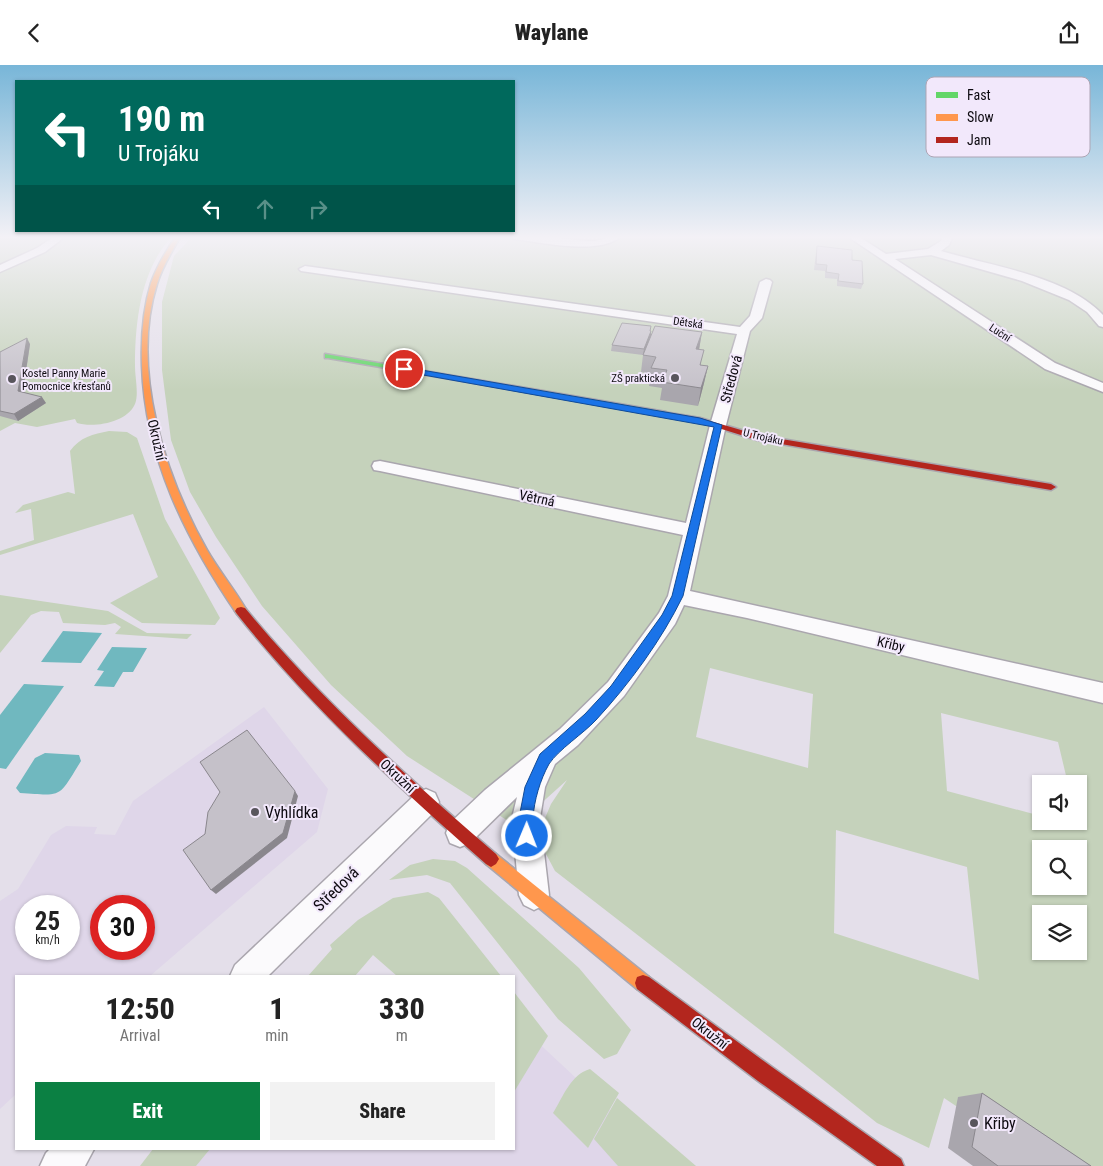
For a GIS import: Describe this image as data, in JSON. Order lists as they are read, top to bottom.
{
  "streets": {
    "street": [
      "Dětská",
      "Luční",
      "Středová",
      "U Trojáku",
      "Okružní",
      "Větrná",
      "Křiby"
    ]
  },
  "crossings": [
    ["Dětská", "Středová"],
    ["Středová", "U Trojáku"],
    ["Středová", "Okružní"],
    ["Středová", "Větrná"],
    ["Středová", "Křiby"]
  ],
  "places": [
    "ZŠ praktická",
    "Kostel Panny Marie Pomocnice křesťanů",
    "Vyhlídka",
    "Křiby"
  ],
  "legend": ["Fast", "Slow", "Jam"],
  "page": {
    "header": "Waylane",
    "turn": ["190 m", "U Trojáku"],
    "speed": "25 km/h",
    "limit": "30",
    "eta": [
      "12:50",
      "Arrival",
      "1",
      "min",
      "330",
      "m"
    ],
    "buttons": ["Exit", "Share"]
  }
}
